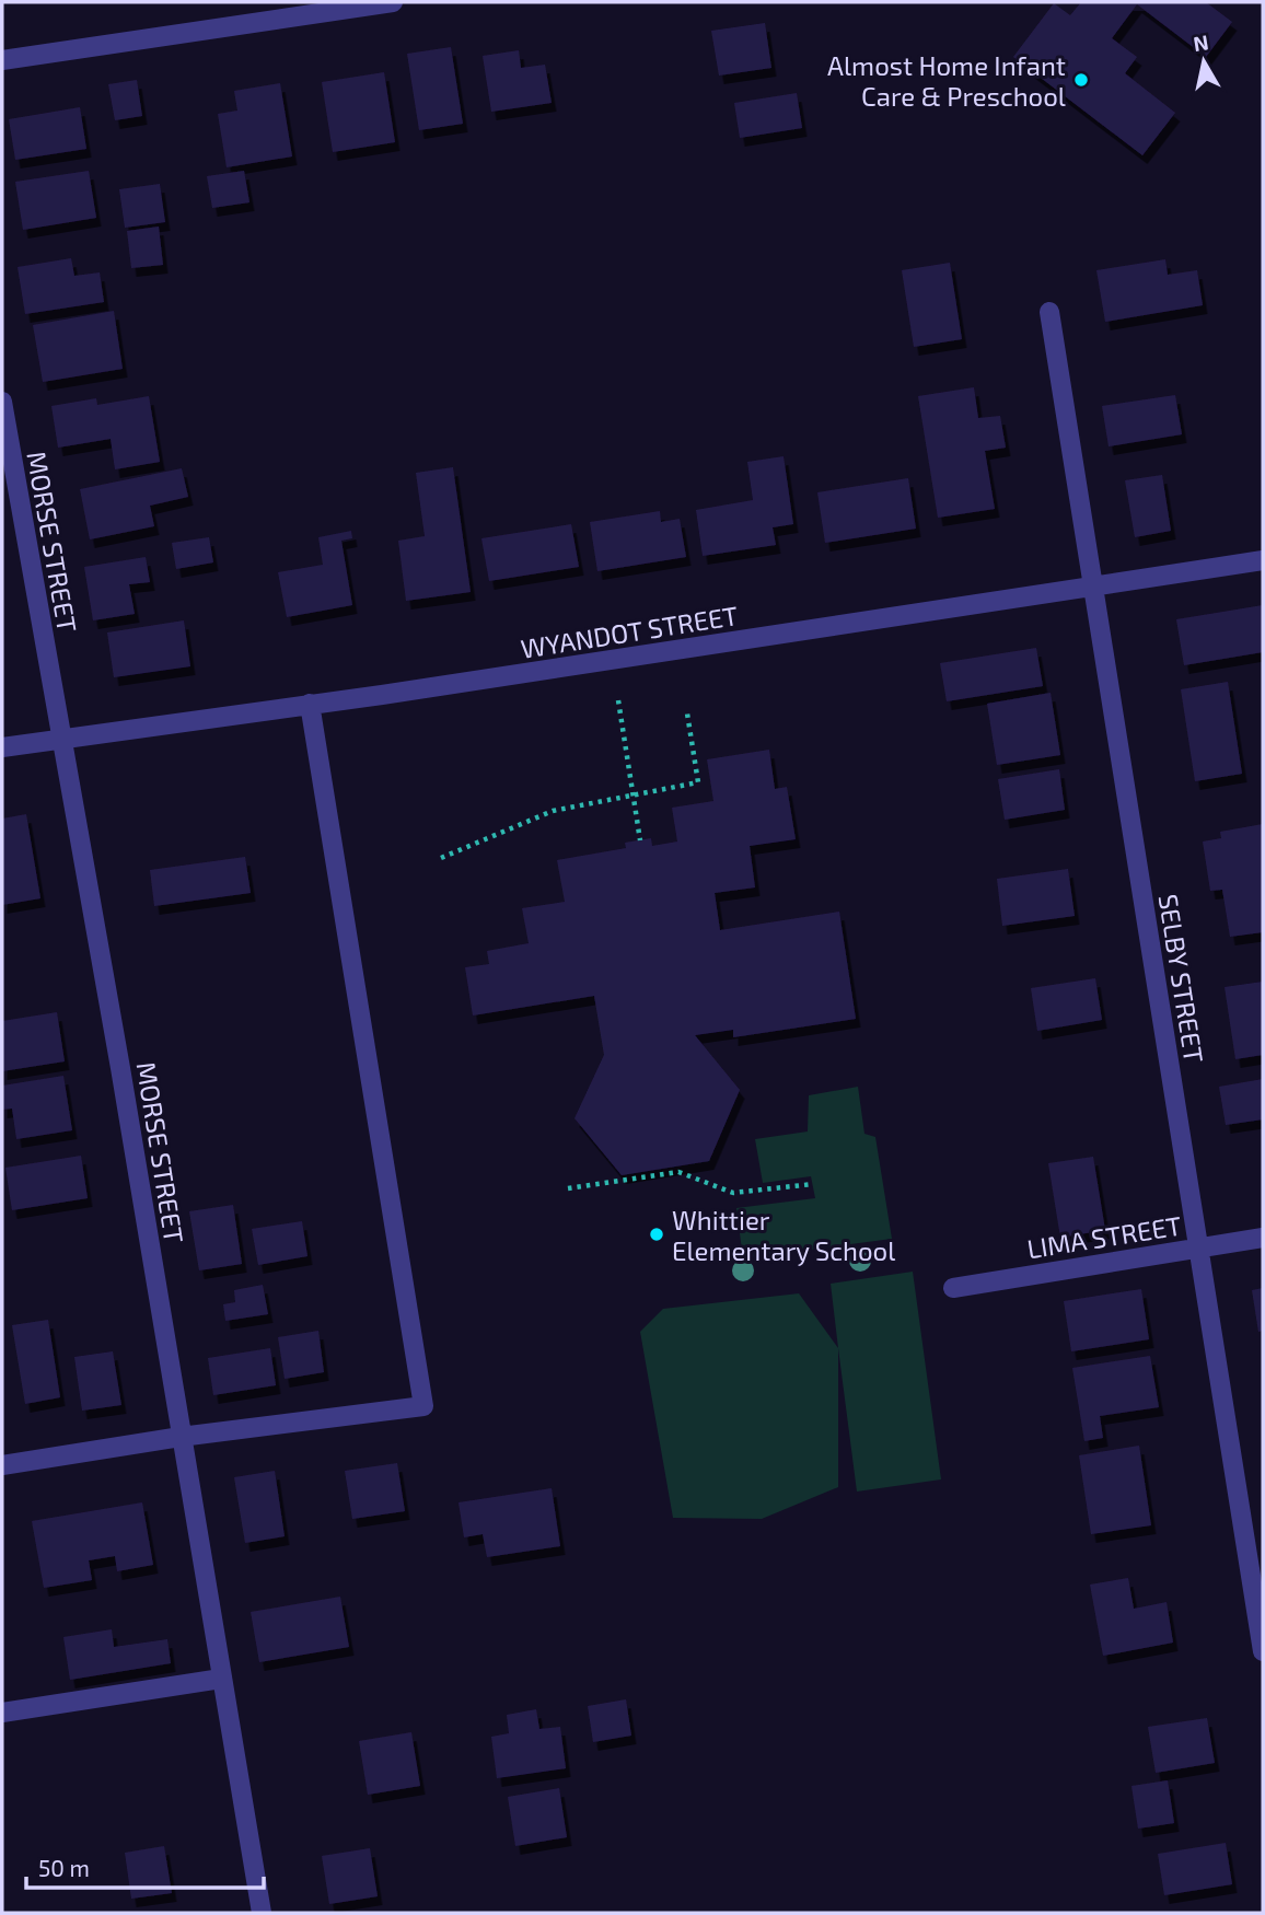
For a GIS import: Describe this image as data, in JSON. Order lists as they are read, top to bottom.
{
  "streets": {
    "street": [
      "MORSE STREET",
      "WYANDOT STREET",
      "SELBY STREET",
      "LIMA STREET"
    ]
  },
  "crossings": [
    ["MORSE STREET", "WYANDOT STREET"],
    ["WYANDOT STREET", "SELBY STREET"],
    ["SELBY STREET", "LIMA STREET"]
  ],
  "places": ["Almost Home Infant Care & Preschool", "Whittier Elementary School"],
  "scale_bar": "50 m",
  "north": "top"
}
